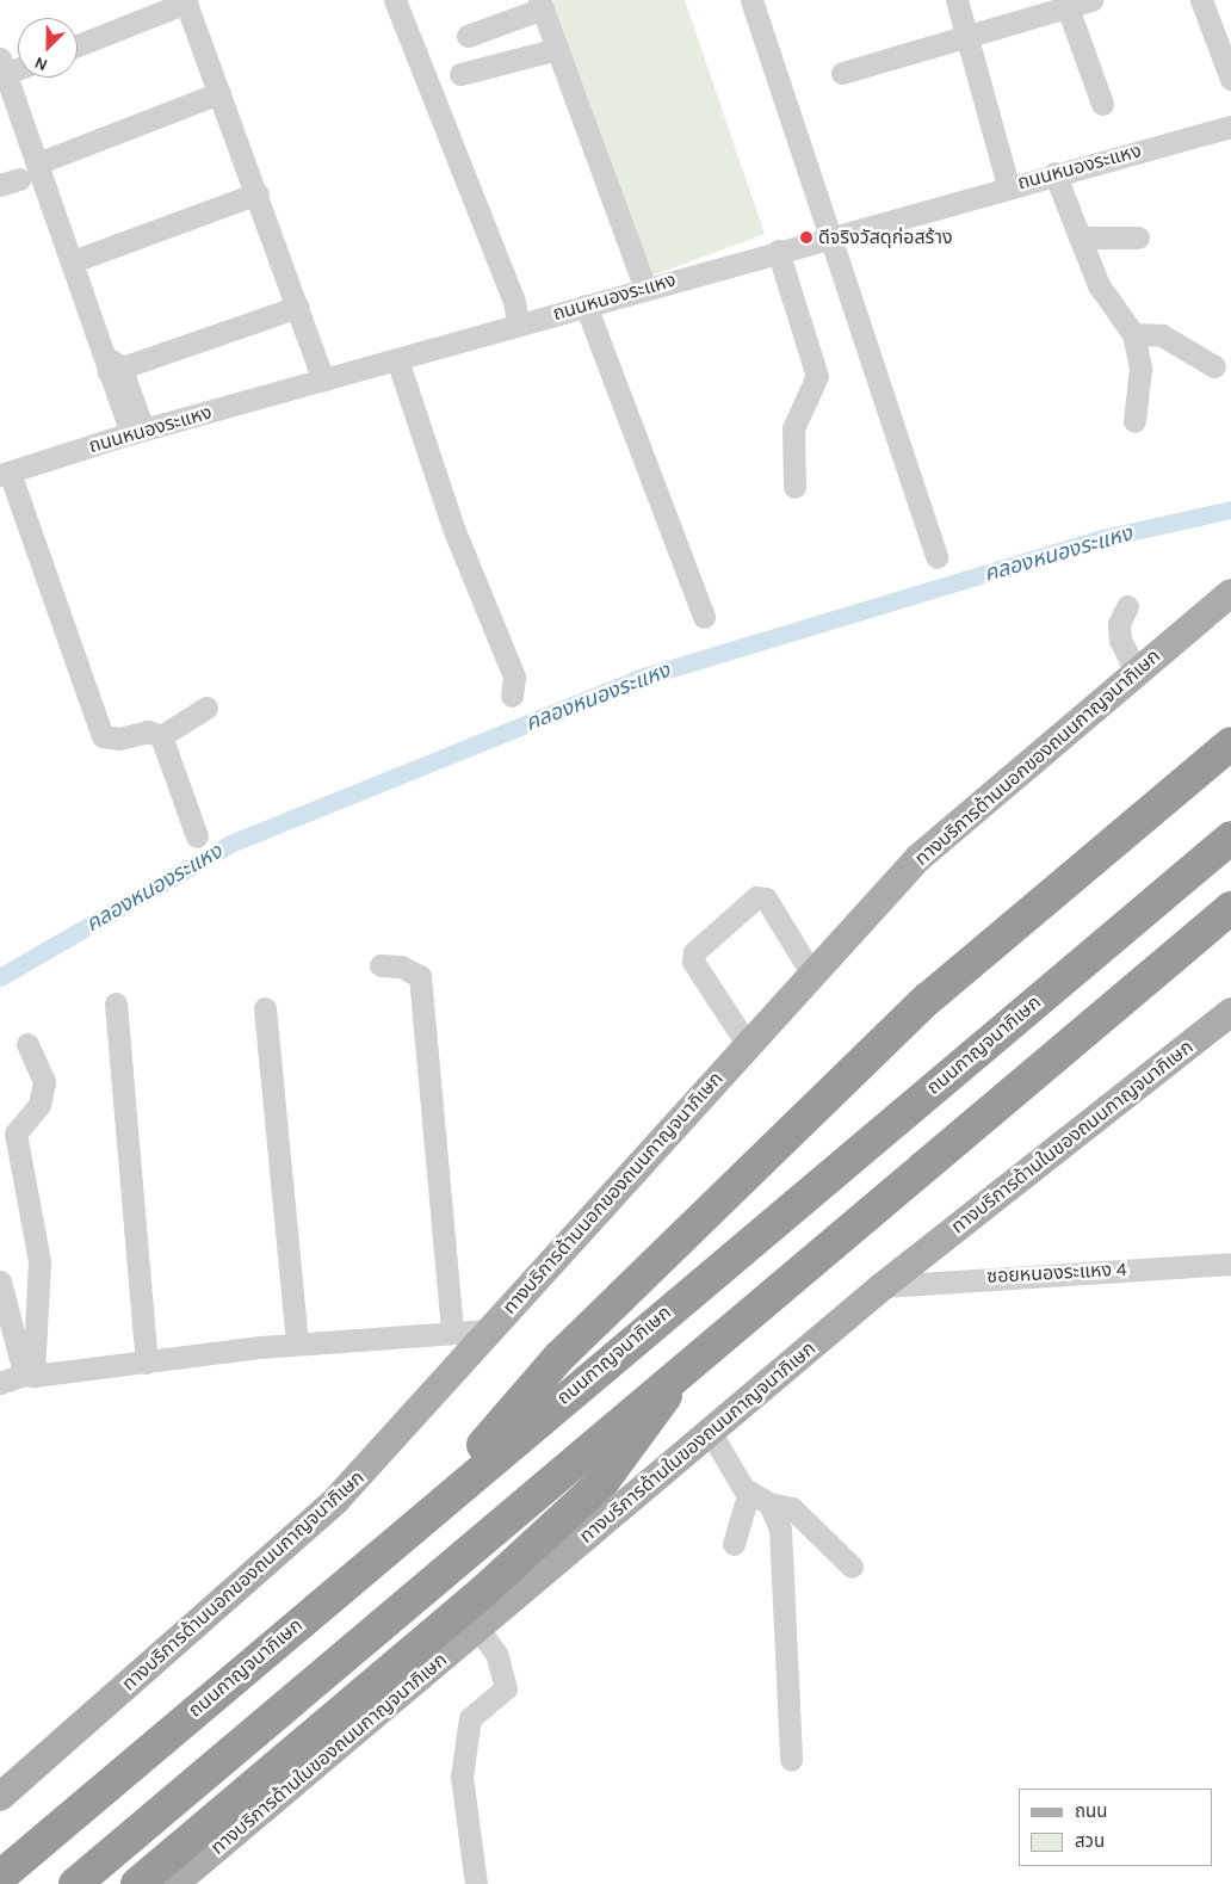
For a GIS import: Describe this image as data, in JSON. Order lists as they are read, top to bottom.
{
  "streets": {
    "highway": ["ถนนกาญจนาภิเษก"],
    "main road": ["ทางบริการด้านนอกของถนนกาญจนาภิเษก", "ทางบริการด้านในของถนนกาญจนาภิเษก"],
    "street": ["ถนนหนองระแหง", "ซอยหนองระแหง 4"]
  },
  "crossings": [
    ["ทางบริการด้านในของถนนกาญจนาภิเษก", "ซอยหนองระแหง 4"]
  ],
  "water": ["คลองหนองระแหง"],
  "places": ["ดีจริงวัสดุก่อสร้าง"],
  "legend": ["ถนน", "สวน"],
  "north": "bottom left"
}
